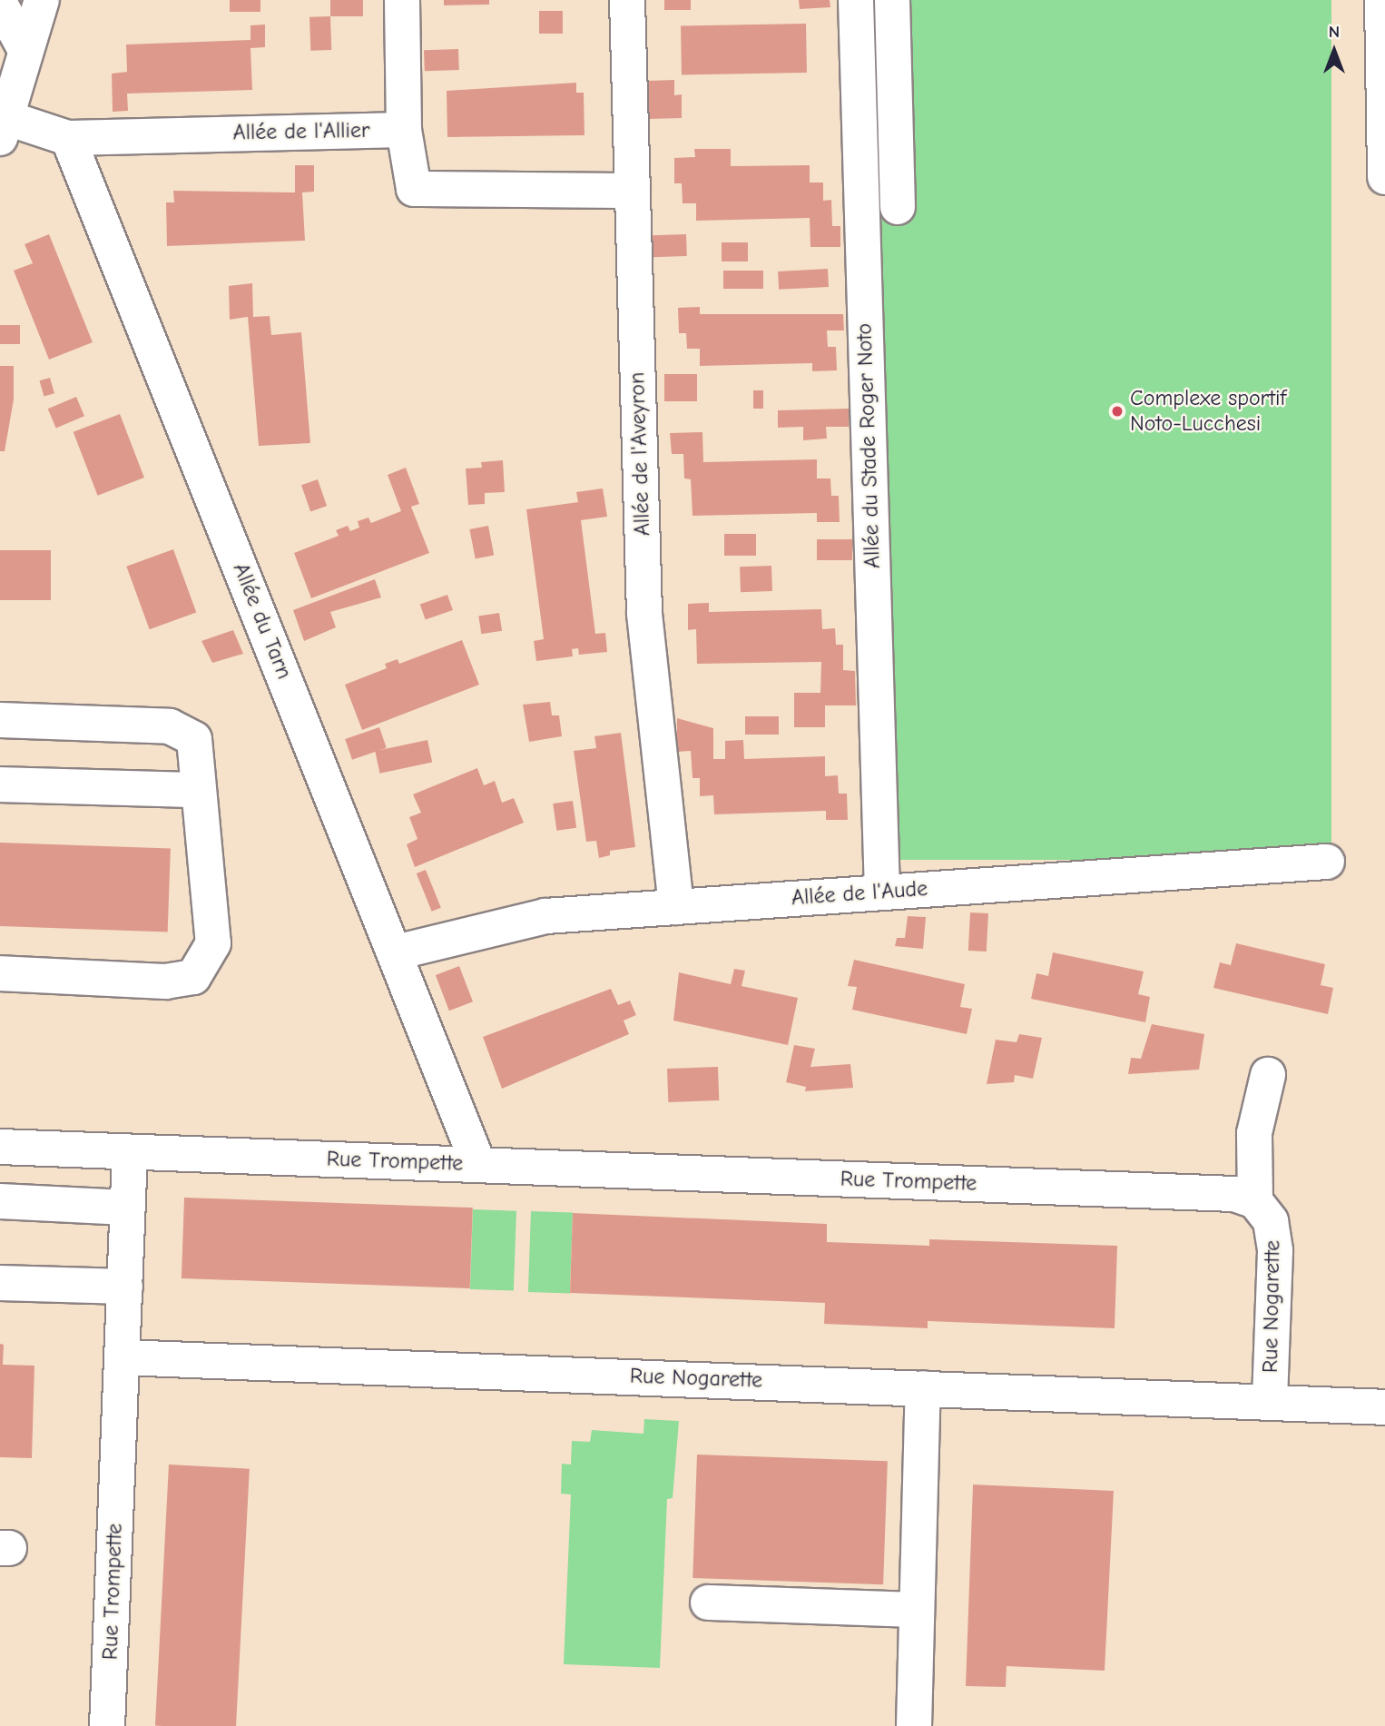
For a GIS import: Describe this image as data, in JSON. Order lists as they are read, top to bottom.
{
  "streets": {
    "street": [
      "Allée de l'Allier",
      "Allée du Stade Roger Noto",
      "Allée de l'Aveyron",
      "Allée du Tarn",
      "Allée de l'Aude",
      "Rue Trompette",
      "Rue Nogarette"
    ]
  },
  "crossings": [
    ["Allée de l'Allier", "Allée du Tarn"],
    ["Allée du Stade Roger Noto", "Allée de l'Aude"],
    ["Allée de l'Aveyron", "Allée de l'Aude"],
    ["Allée du Tarn", "Allée de l'Aude"],
    ["Allée du Tarn", "Rue Trompette"],
    ["Rue Trompette", "Rue Nogarette"]
  ],
  "places": ["Complexe sportif Noto-Lucchesi"],
  "north": "top"
}
